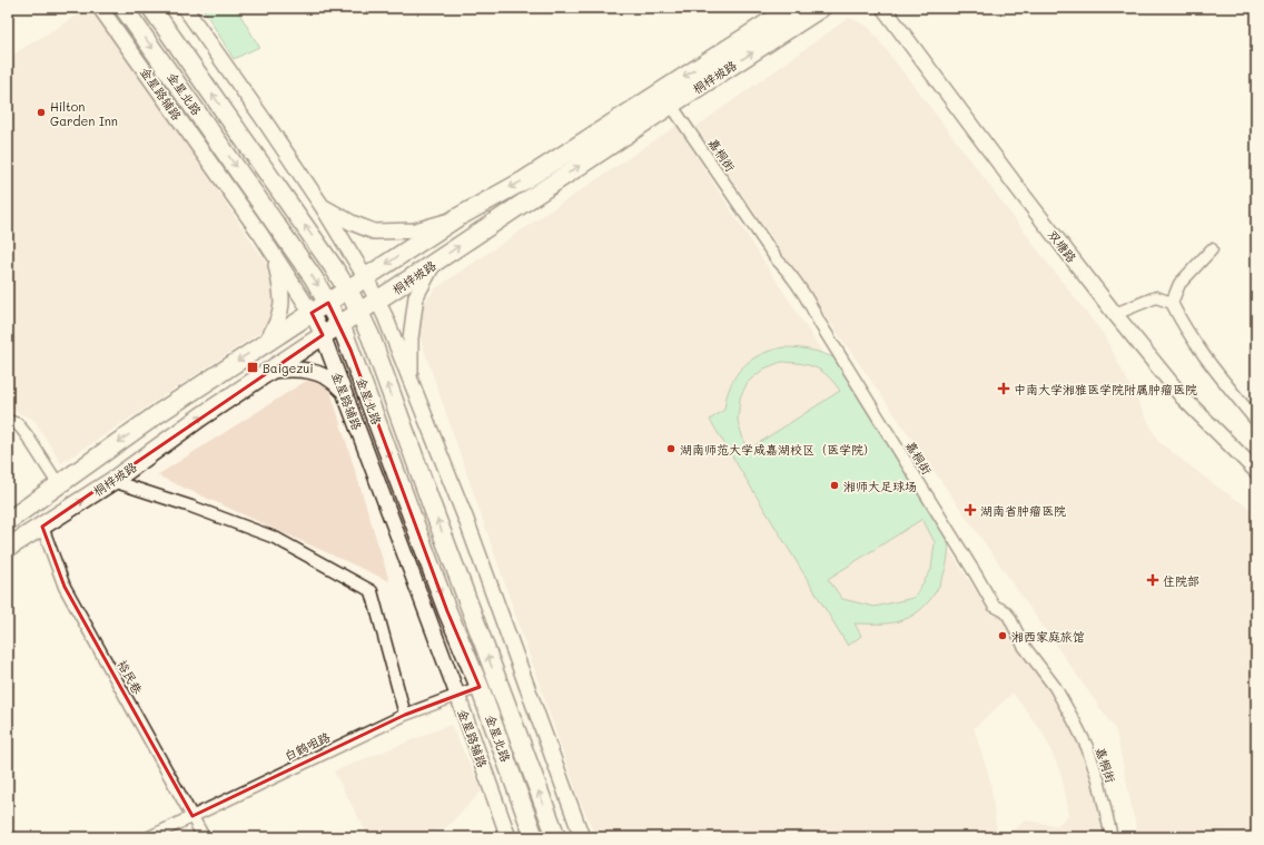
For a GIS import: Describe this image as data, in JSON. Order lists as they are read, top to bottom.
{
  "streets": {
    "main road": ["桐梓坡路", "金星北路"],
    "street": [
      "金星路辅路",
      "嘉桐街",
      "双塘路",
      "裕民巷",
      "白鹤咀路"
    ]
  },
  "crossings": [
    ["桐梓坡路", "金星路辅路"],
    ["桐梓坡路", "金星北路"],
    ["桐梓坡路", "嘉桐街"],
    ["桐梓坡路", "裕民巷"],
    ["金星路辅路", "白鹤咀路"],
    ["金星北路", "白鹤咀路"],
    ["裕民巷", "白鹤咀路"]
  ],
  "places": {
    "other": [
      "Hilton Garden Inn",
      "湖南师范大学咸嘉湖校区（医学院）",
      "湘师大足球场",
      "湘西家庭旅馆"
    ],
    "transit": ["Baigezui"],
    "health": ["中南大学湘雅医学院附属肿瘤医院", "湖南省肿瘤医院", "住院部"]
  }
}
